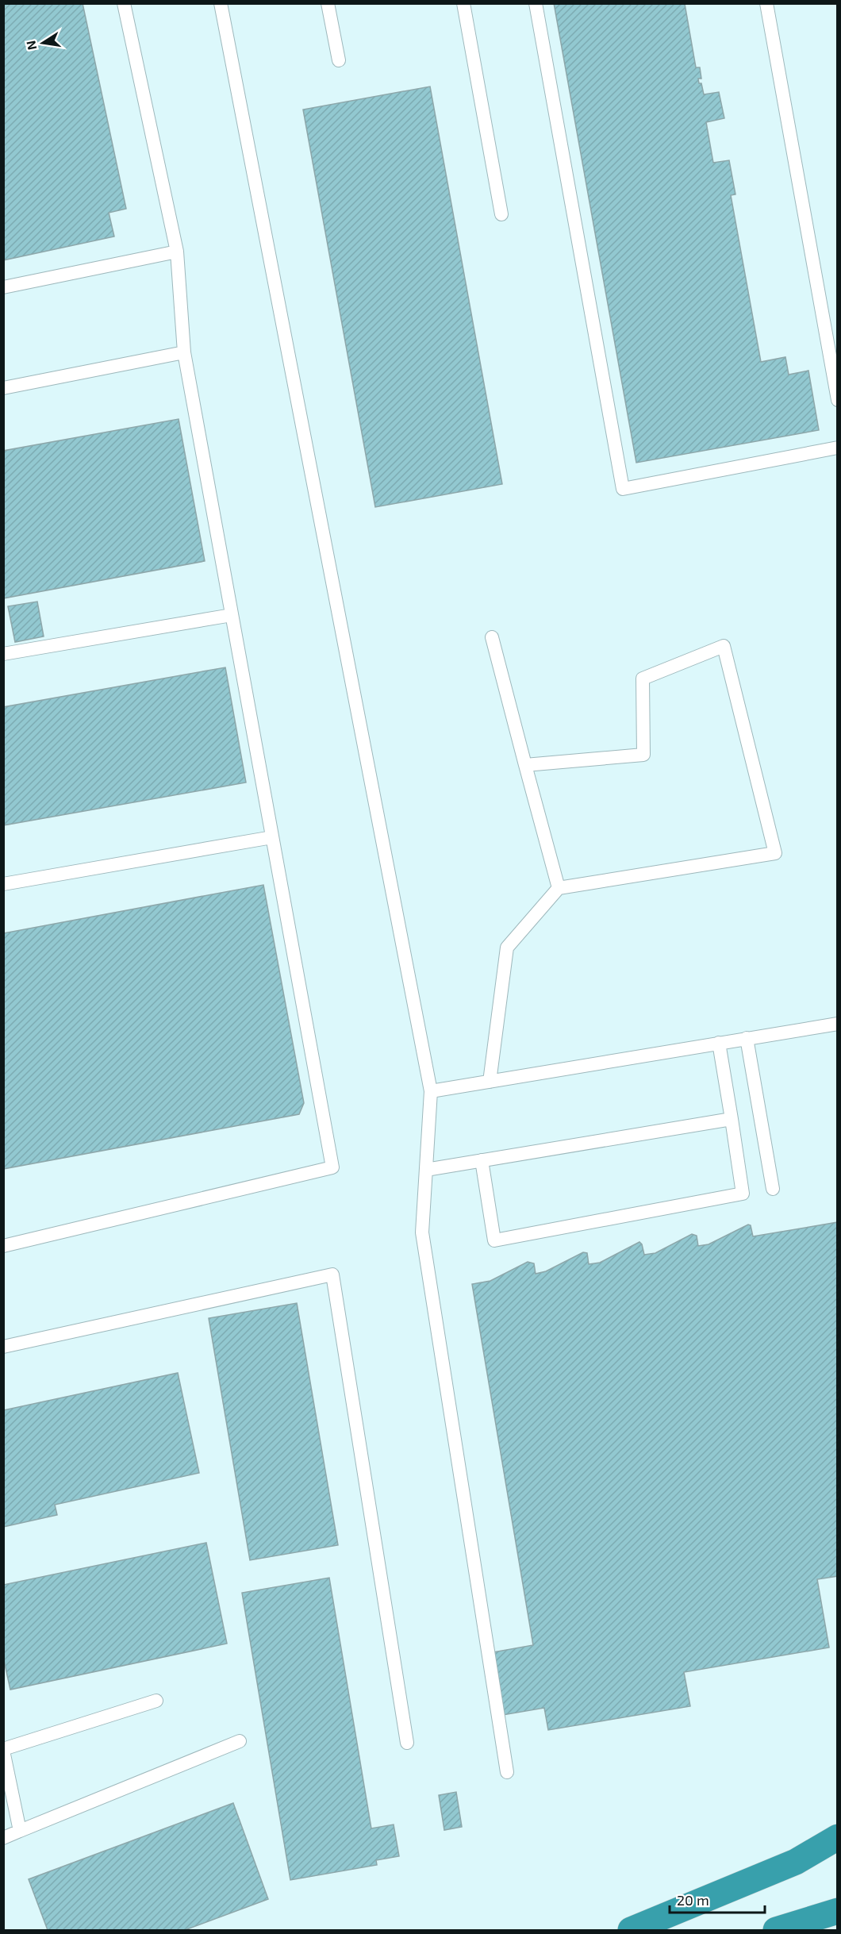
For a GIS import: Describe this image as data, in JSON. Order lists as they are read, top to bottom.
{
  "scale_bar": "20 m",
  "north": "left"
}
